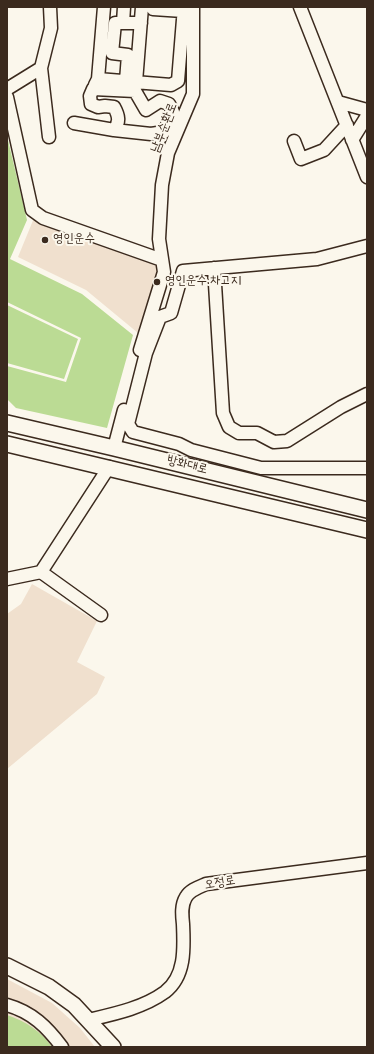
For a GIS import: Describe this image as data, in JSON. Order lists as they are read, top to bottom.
{
  "streets": {
    "main road": ["방화대로"],
    "street": ["남부순환로", "오정로"]
  },
  "crossings": [
    ["남부순환로", "방화대로"]
  ],
  "places": ["영인운수", "영인운수.차고지"]
}
